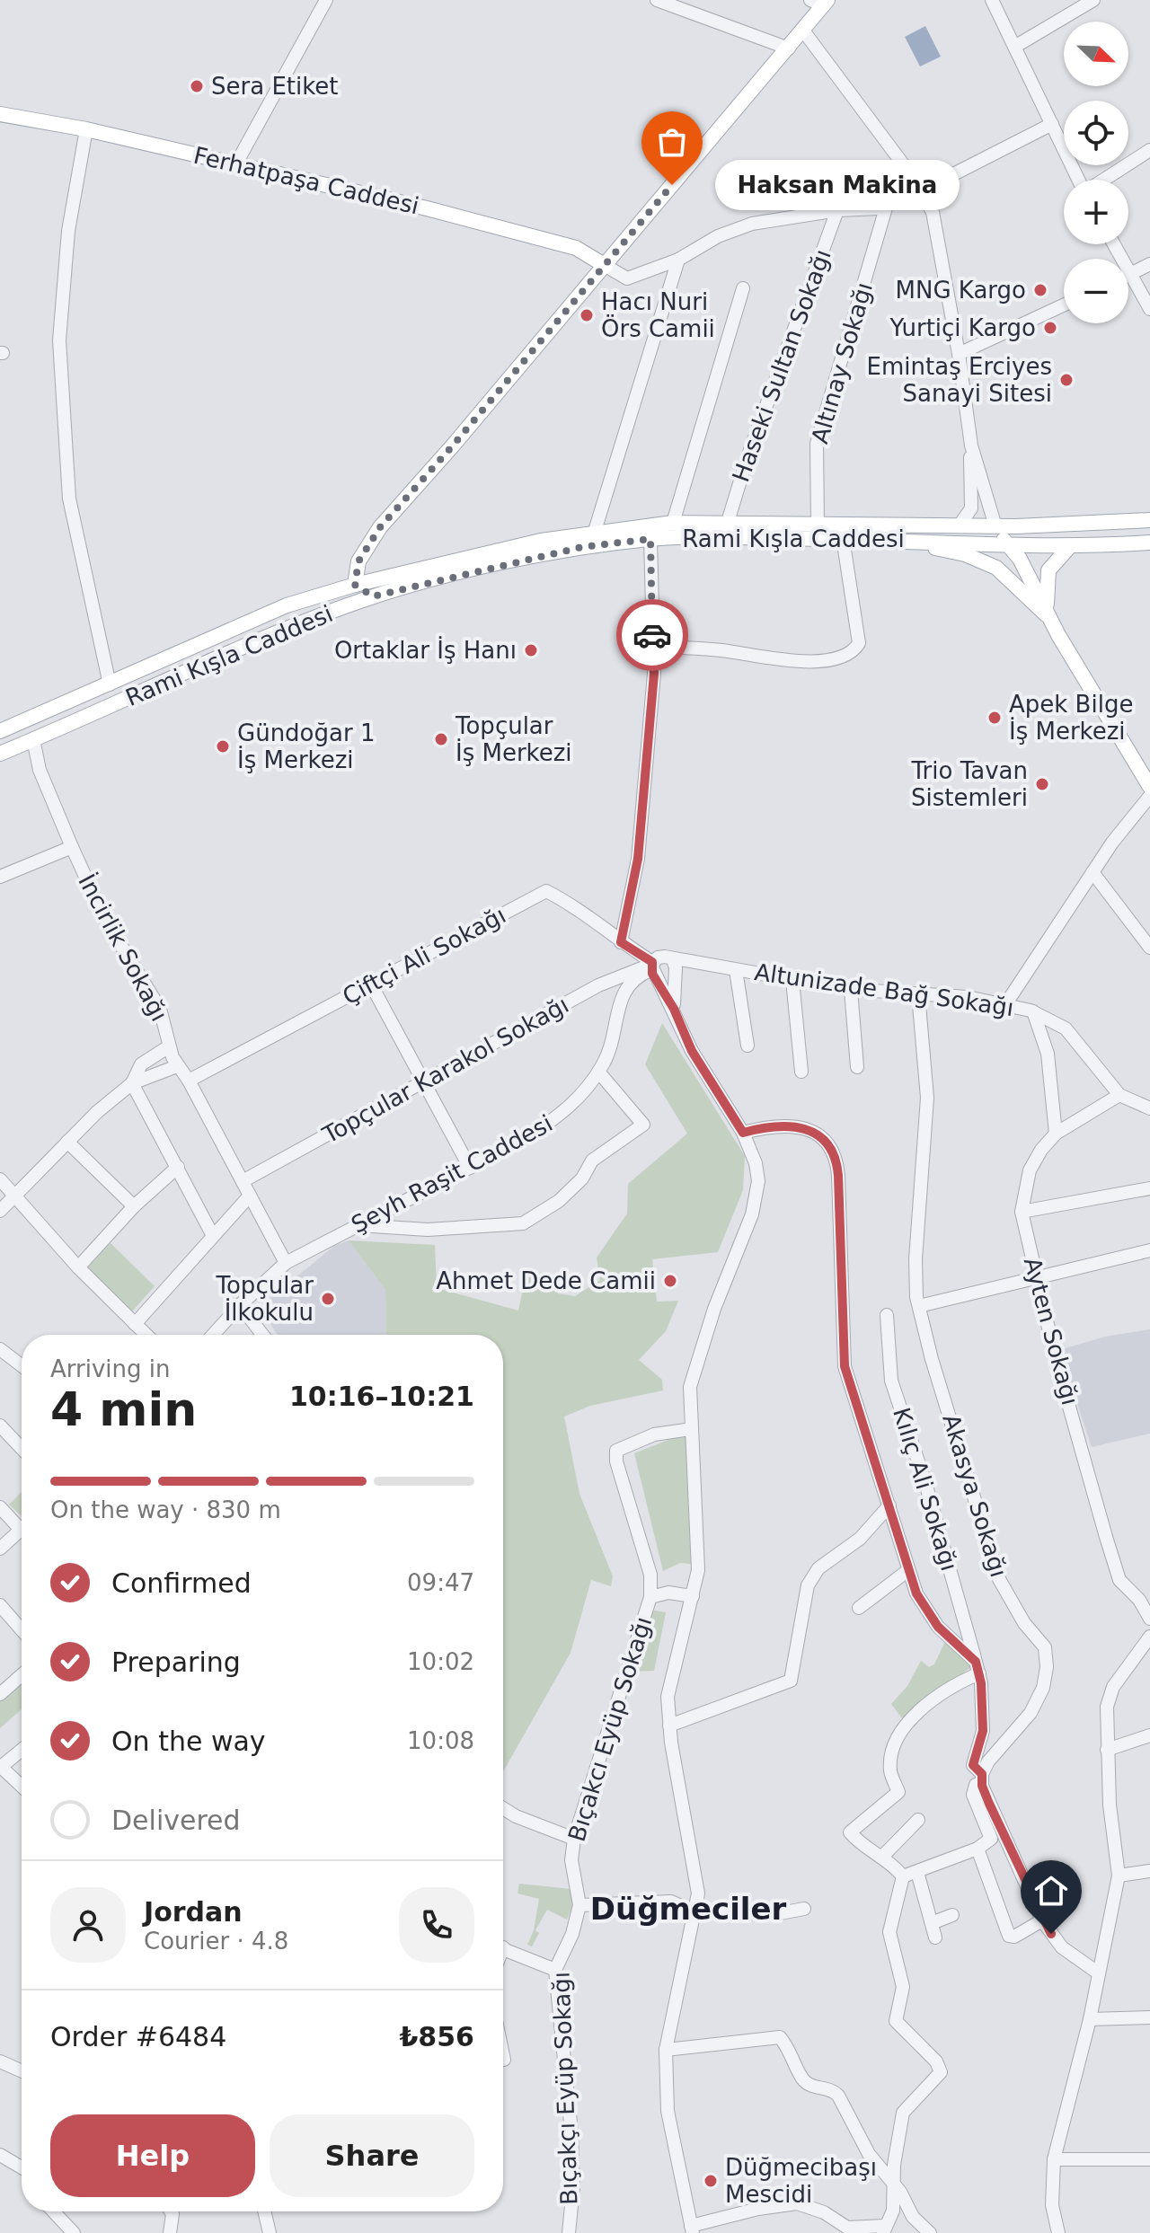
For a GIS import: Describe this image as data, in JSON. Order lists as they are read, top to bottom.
{
  "streets": {
    "main road": ["Ferhatpaşa Caddesi", "Rami Kışla Caddesi"],
    "street": [
      "Altınay Sokağı",
      "Haseki Sultan Sokağı",
      "İncirlik Sokağı",
      "Çiftçi Ali Sokağı",
      "Altunizade Bağ Sokağı",
      "Topçular Karakol Sokağı",
      "Şeyh Raşit Caddesi",
      "Ayten Sokağı",
      "Kılıç Ali Sokağı",
      "Akasya Sokağı",
      "Bıçakcı Eyüp Sokağı",
      "Bıçakçı Eyüp Sokağı"
    ]
  },
  "crossings": [
    ["Altınay Sokağı", "Rami Kışla Caddesi"],
    ["Haseki Sultan Sokağı", "Rami Kışla Caddesi"],
    ["Rami Kışla Caddesi", "İncirlik Sokağı"],
    ["İncirlik Sokağı", "Çiftçi Ali Sokağı"],
    ["İncirlik Sokağı", "Topçular Karakol Sokağı"],
    ["İncirlik Sokağı", "Şeyh Raşit Caddesi"],
    ["Çiftçi Ali Sokağı", "Topçular Karakol Sokağı"],
    ["Çiftçi Ali Sokağı", "Şeyh Raşit Caddesi"],
    ["Altunizade Bağ Sokağı", "Ayten Sokağı"],
    ["Altunizade Bağ Sokağı", "Akasya Sokağı"],
    ["Topçular Karakol Sokağı", "Şeyh Raşit Caddesi"],
    ["Kılıç Ali Sokağı", "Akasya Sokağı"],
    ["Bıçakcı Eyüp Sokağı", "Bıçakçı Eyüp Sokağı"]
  ],
  "districts": ["Düğmeciler"],
  "places": [
    "Sera Etiket",
    "Haksan Makina",
    "MNG Kargo",
    "Hacı Nuri Örs Camii",
    "Yurtiçi Kargo",
    "Emintaş Erciyes Sanayi Sitesi",
    "Ortaklar İş Hanı",
    "Apek Bilge İş Merkezi",
    "Topçular İş Merkezi",
    "Gündoğar 1 İş Merkezi",
    "Trio Tavan Sistemleri",
    "Ahmet Dede Camii",
    "Topçular İlkokulu",
    "Düğmecibaşı Mescidi"
  ],
  "north": "bottom right",
  "page": {
    "map_buttons": ["+", "−"],
    "bubble": "Haksan Makina",
    "heading": ["4 min", "Arriving in", "10:16–10:21"],
    "panel": [
      "Jordan",
      "Courier · 4.8",
      "Order #6484",
      "₺856"
    ],
    "bar": "On the way · 830 m",
    "list": [
      ["Confirmed", "09:47"],
      ["Preparing", "10:02"],
      ["On the way", "10:08"],
      "Delivered"
    ],
    "buttons": ["Help", "Share"]
  }
}
